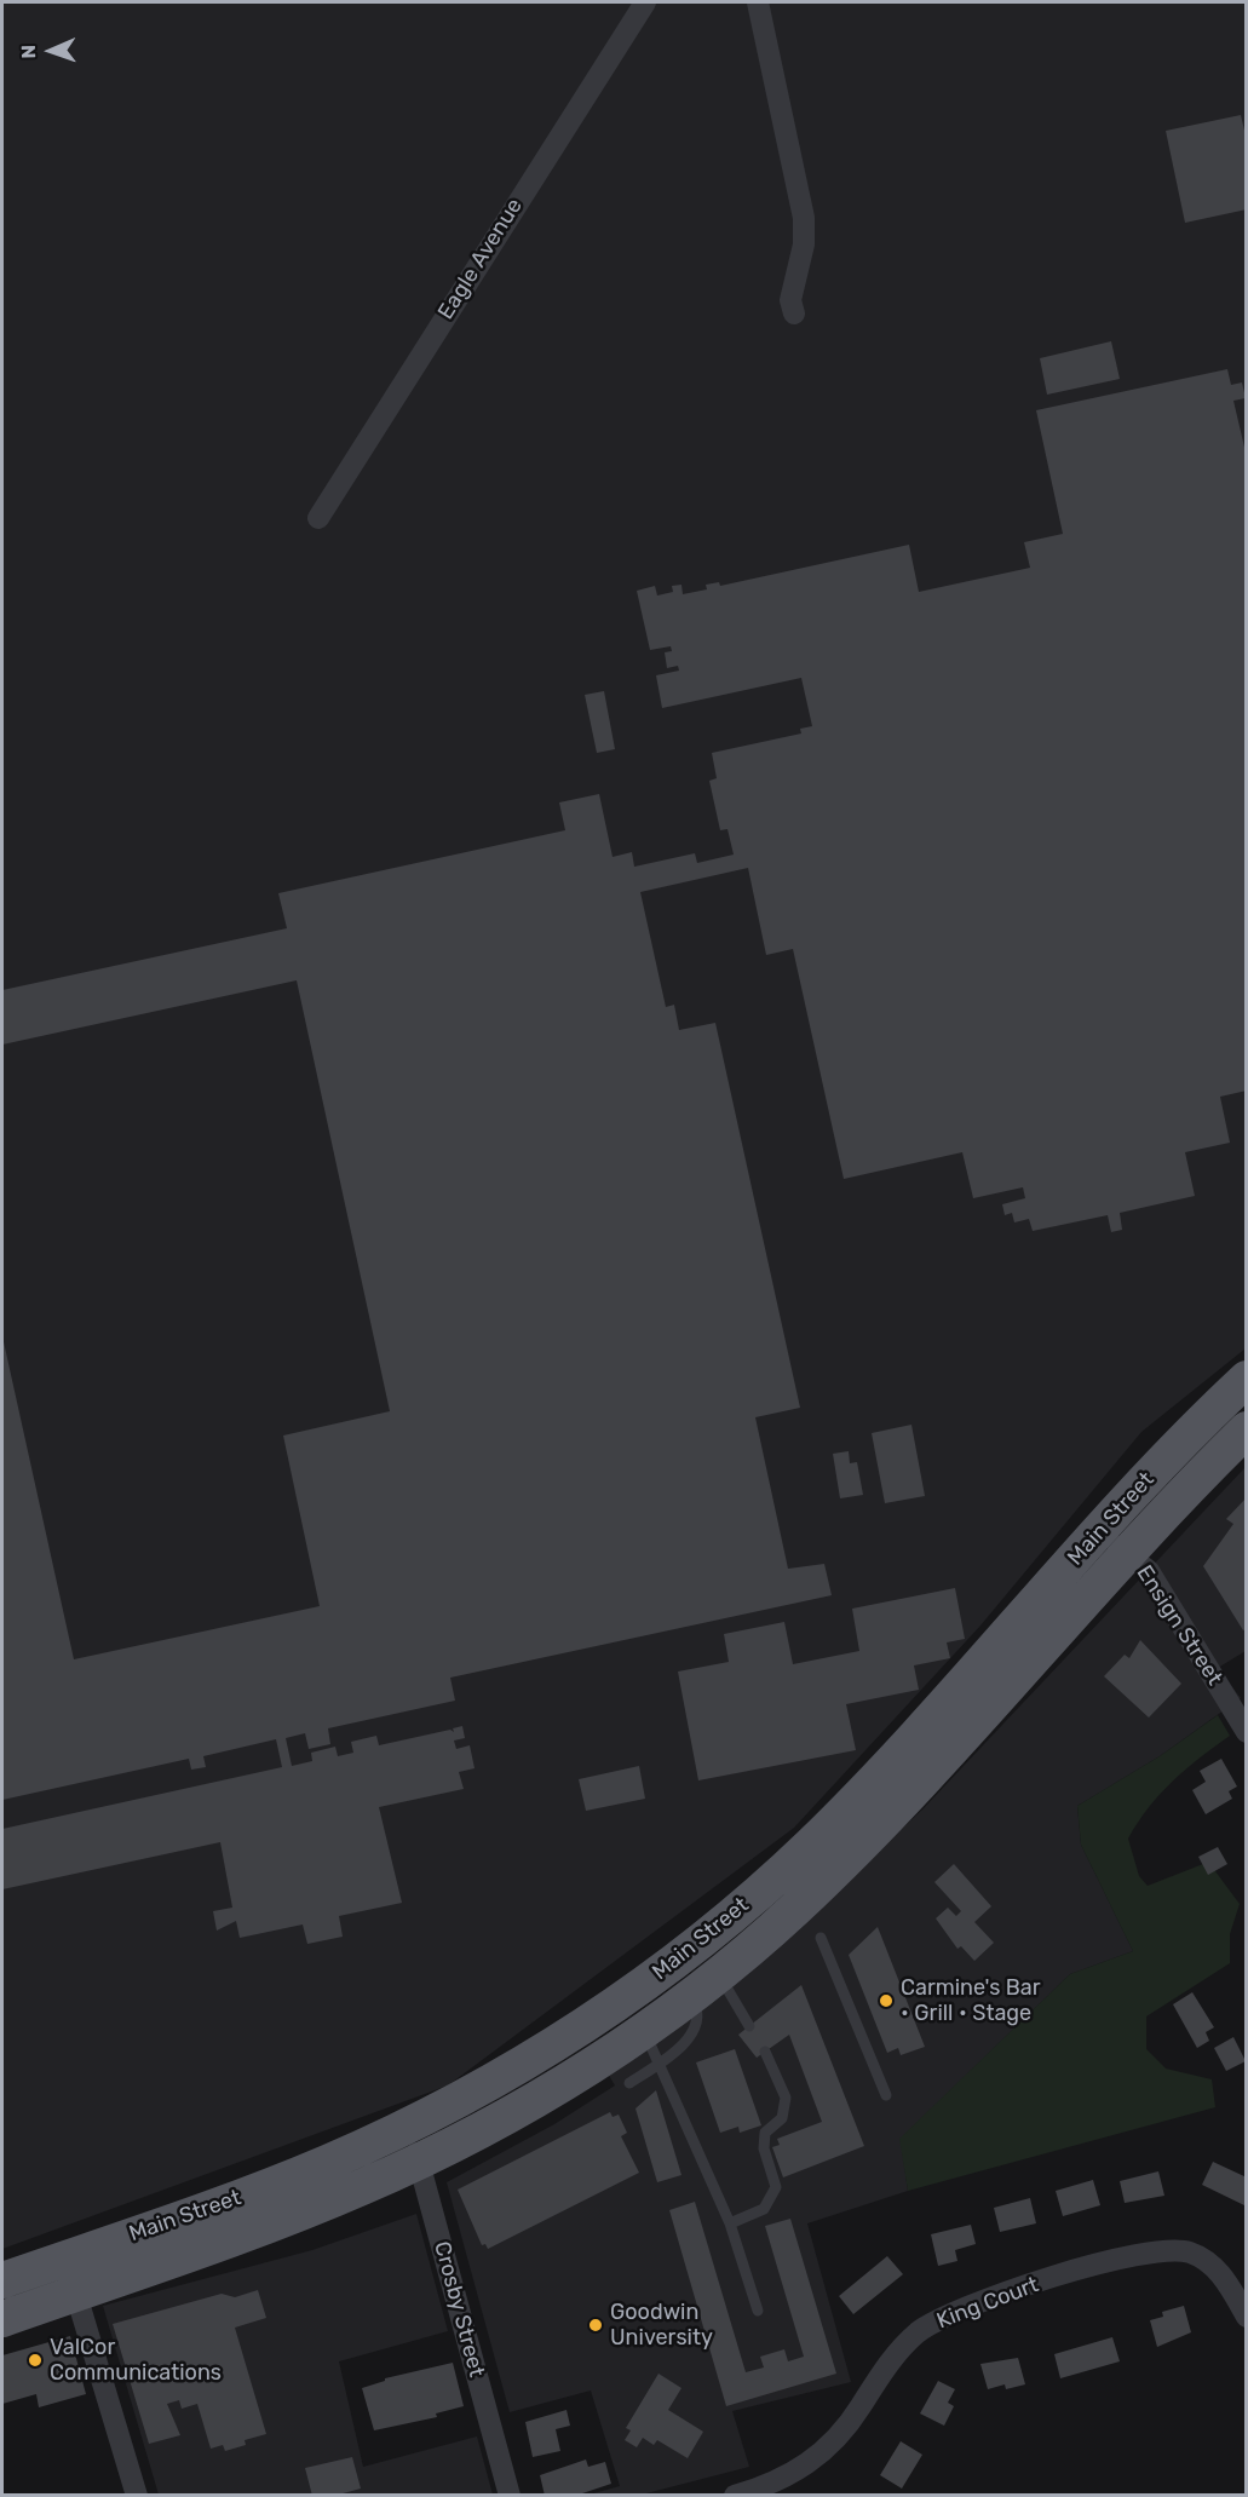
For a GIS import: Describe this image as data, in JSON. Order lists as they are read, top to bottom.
{
  "streets": {
    "main road": ["Main Street"],
    "street": [
      "Eagle Avenue",
      "Ensign Street",
      "King Court",
      "Crosby Street"
    ]
  },
  "crossings": [
    ["Main Street", "Ensign Street"],
    ["Main Street", "Crosby Street"]
  ],
  "places": ["Carmine's Bar • Grill • Stage", "Goodwin University", "ValCor Communications"],
  "north": "left"
}
